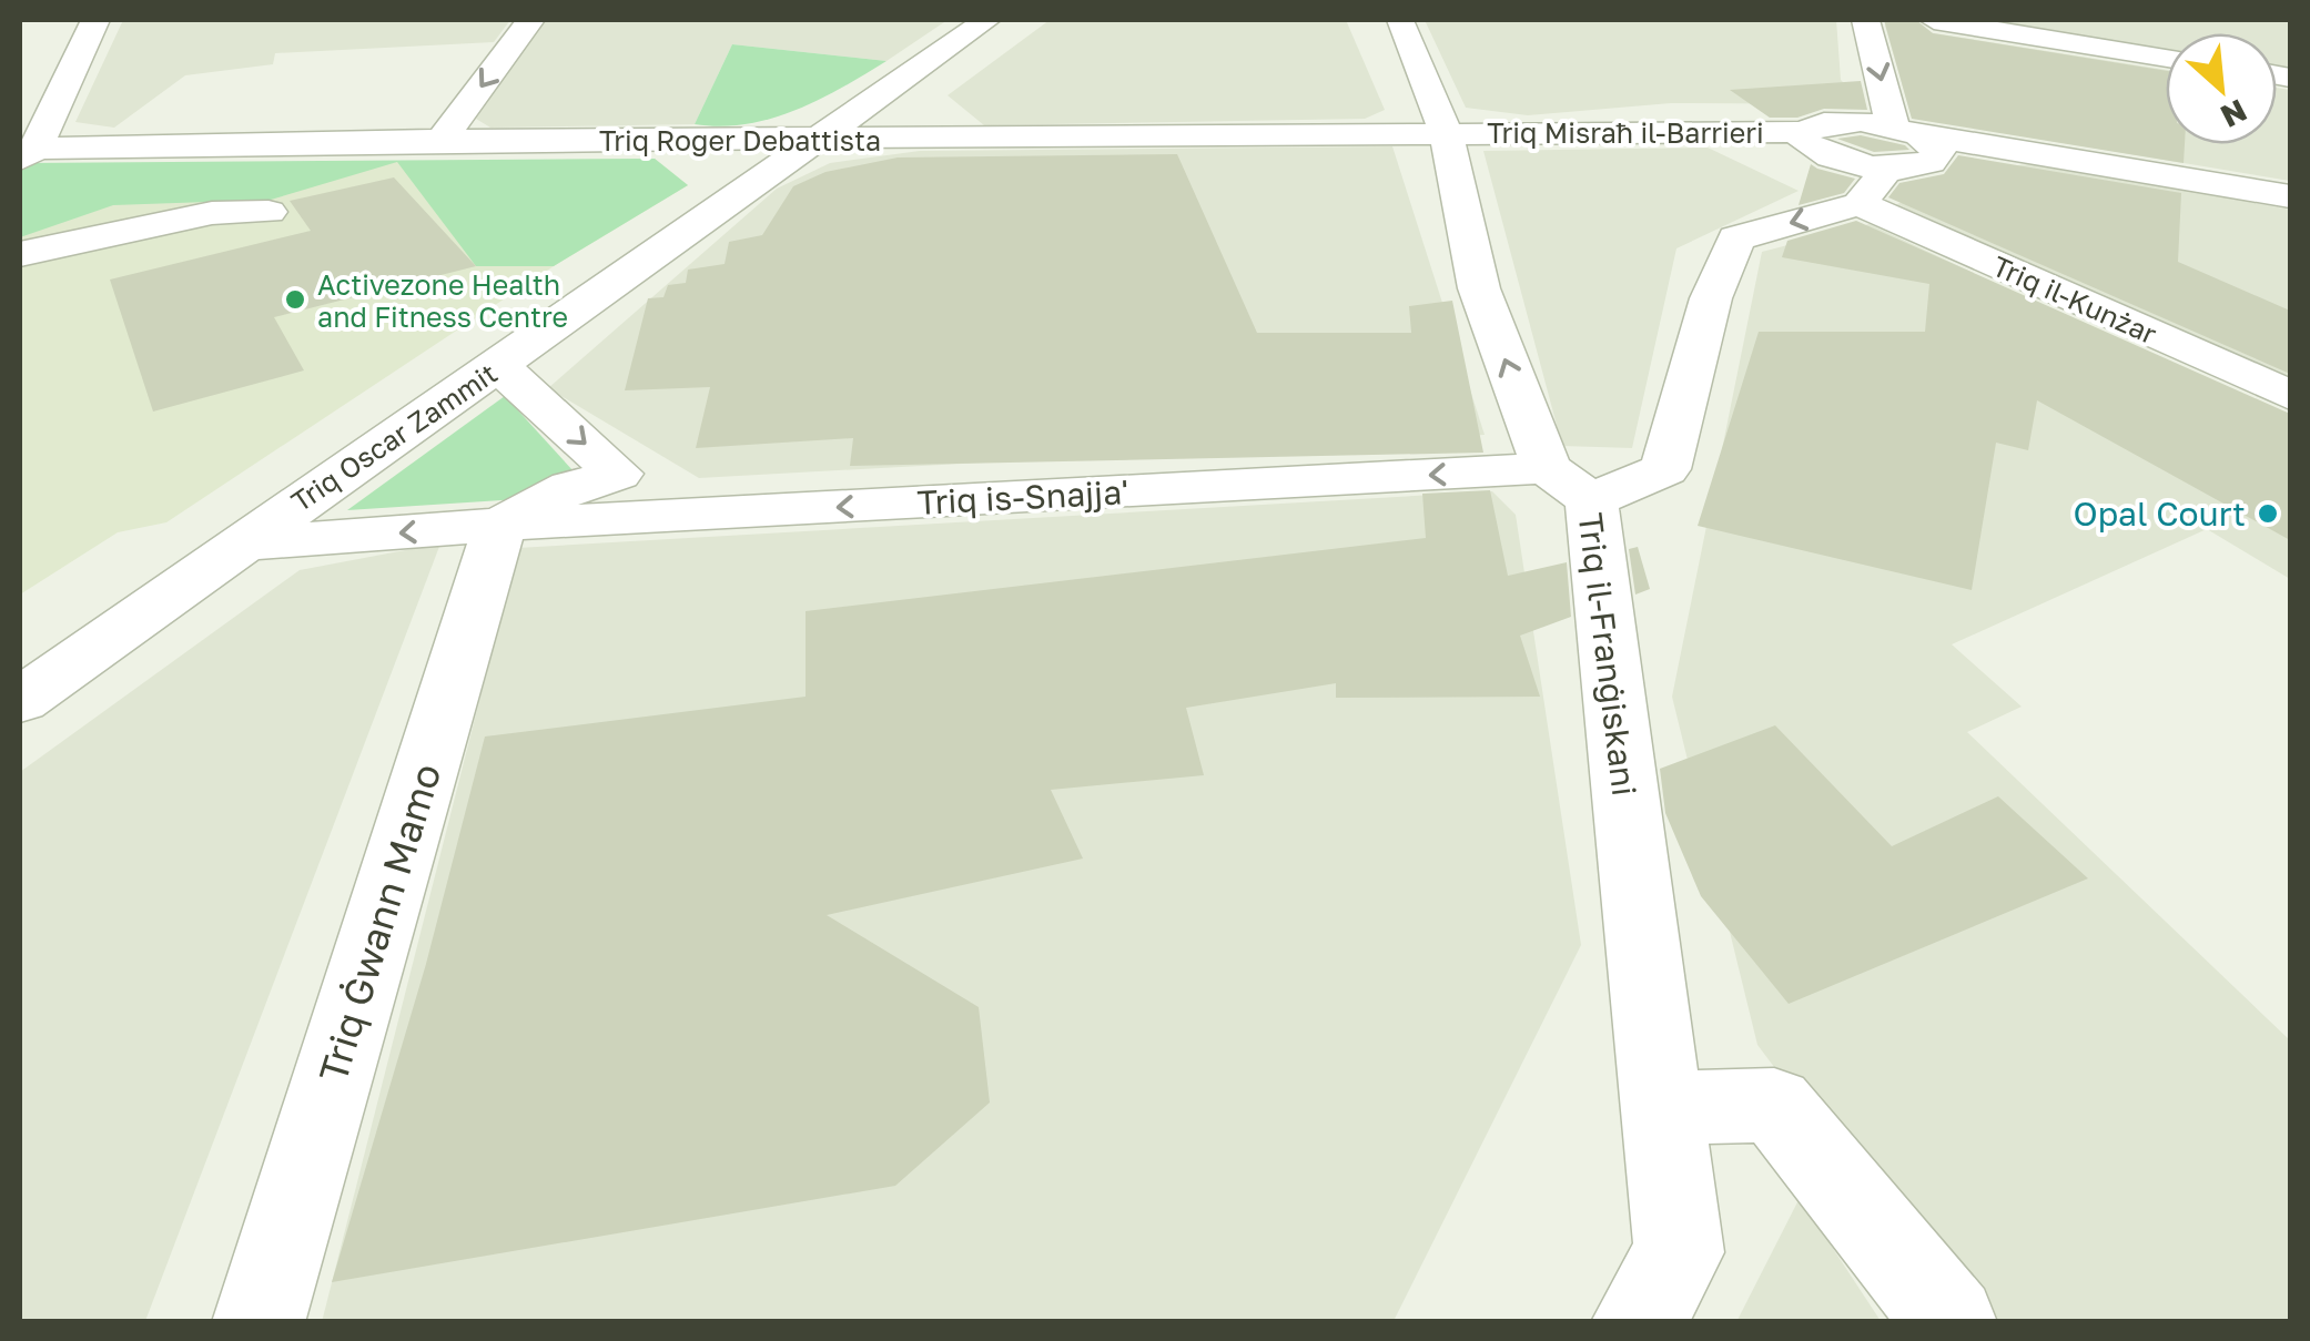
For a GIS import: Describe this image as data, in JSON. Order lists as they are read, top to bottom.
{
  "streets": {
    "street": [
      "Triq Misraħ il-Barrieri",
      "Triq Roger Debattista",
      "Triq il-Kunżar",
      "Triq Oscar Zammit",
      "Triq is-Snajja'",
      "Triq il-Franġiskani",
      "Triq Ġwann Mamo"
    ]
  },
  "crossings": [
    ["Triq Misraħ il-Barrieri", "Triq Roger Debattista"],
    ["Triq Misraħ il-Barrieri", "Triq il-Franġiskani"],
    ["Triq Roger Debattista", "Triq Oscar Zammit"],
    ["Triq Roger Debattista", "Triq il-Franġiskani"],
    ["Triq Oscar Zammit", "Triq is-Snajja'"],
    ["Triq is-Snajja'", "Triq il-Franġiskani"],
    ["Triq is-Snajja'", "Triq Ġwann Mamo"]
  ],
  "one_way": ["Triq is-Snajja'"],
  "places": ["Activezone Health and Fitness Centre", "Opal Court"],
  "north": "bottom right"
}
